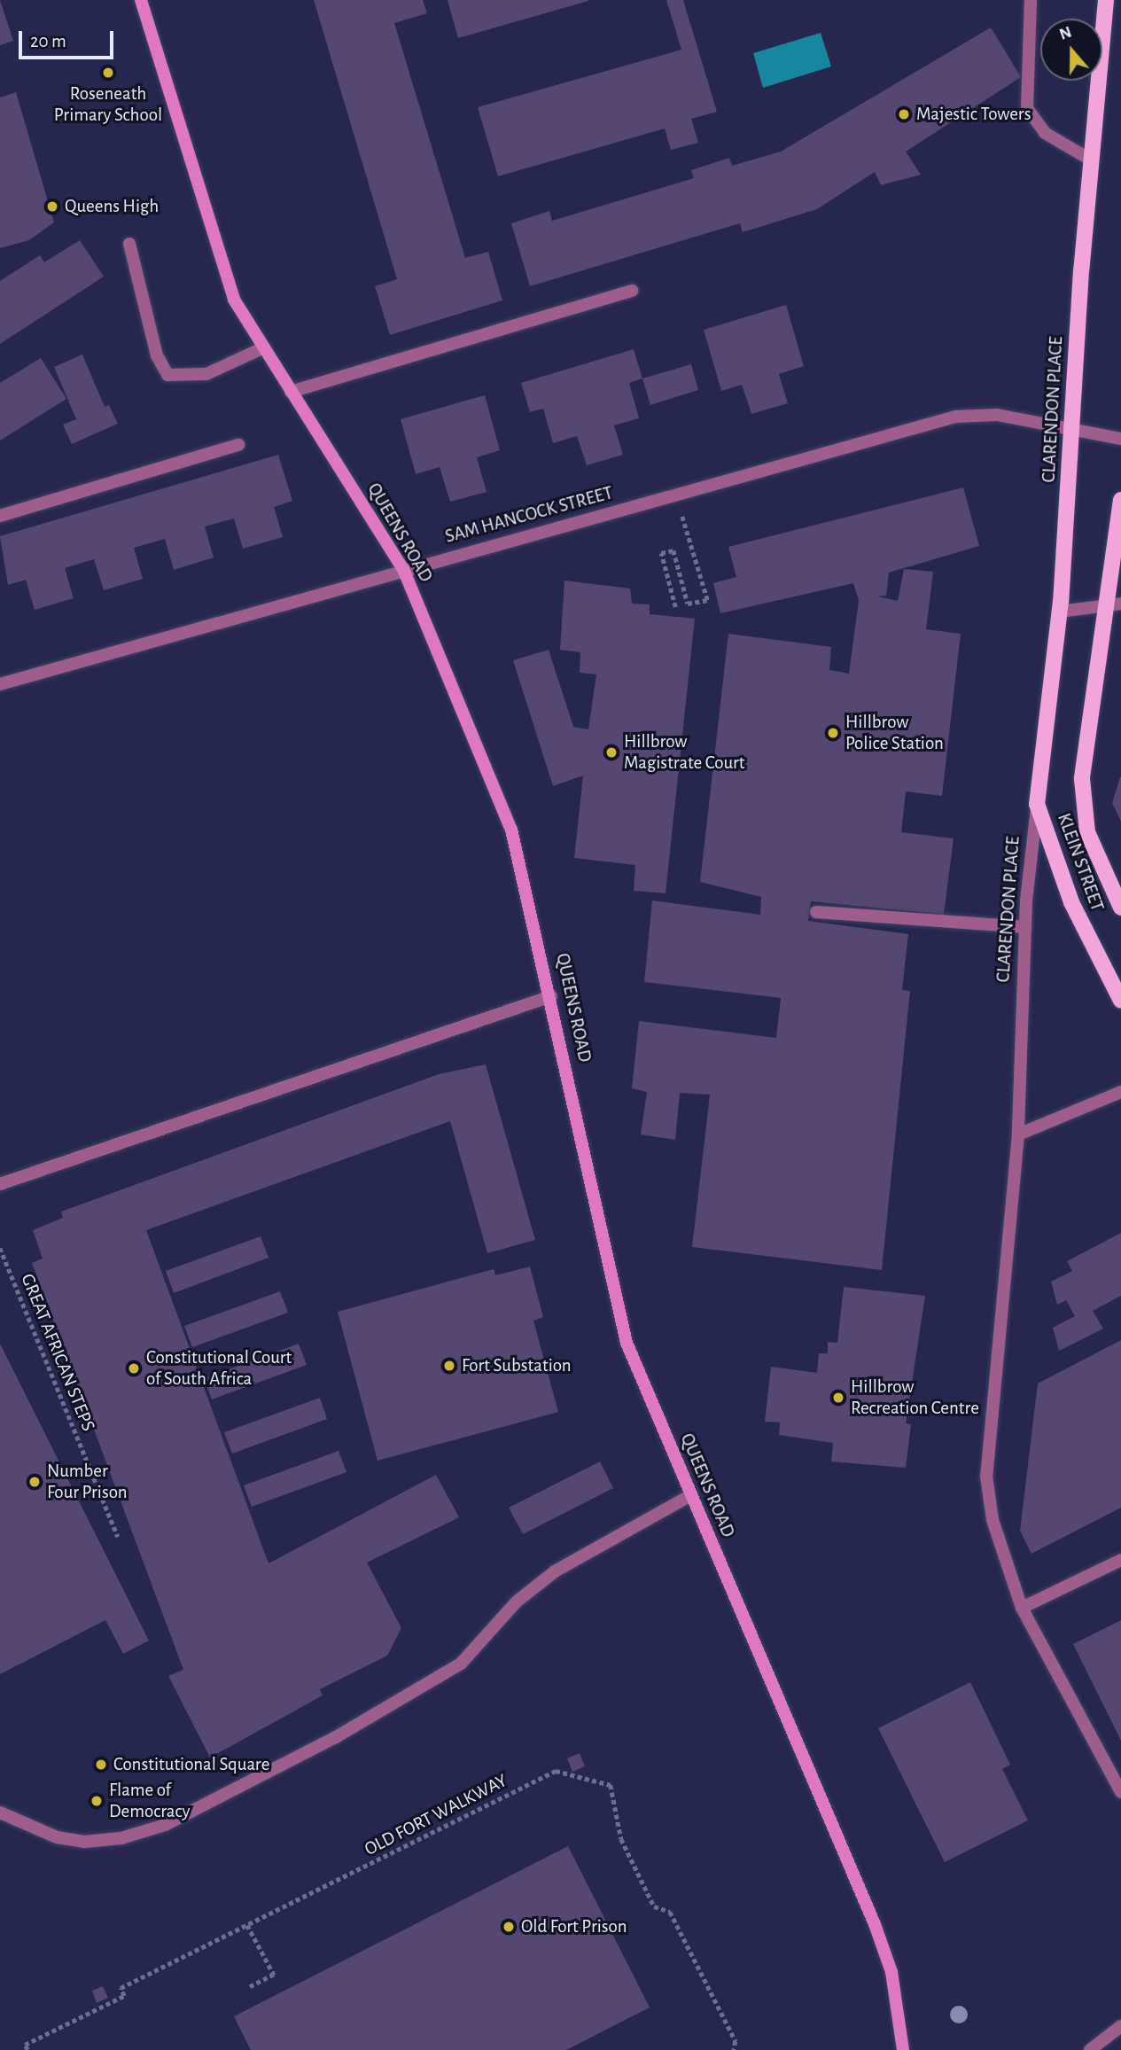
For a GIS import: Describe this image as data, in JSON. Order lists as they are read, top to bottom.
{
  "streets": {
    "main road": ["CLARENDON PLACE", "KLEIN STREET"],
    "street": ["SAM HANCOCK STREET", "QUEENS ROAD"],
    "path": ["GREAT AFRICAN STEPS", "OLD FORT WALKWAY"]
  },
  "crossings": [
    ["CLARENDON PLACE", "SAM HANCOCK STREET"],
    ["CLARENDON PLACE", "KLEIN STREET"],
    ["SAM HANCOCK STREET", "QUEENS ROAD"]
  ],
  "places": [
    "Roseneath Primary School",
    "Majestic Towers",
    "Queens High",
    "Hillbrow Police Station",
    "Hillbrow Magistrate Court",
    "Fort Substation",
    "Constitutional Court of South Africa",
    "Hillbrow Recreation Centre",
    "Number Four Prison",
    "Constitutional Square",
    "Flame of Democracy",
    "Old Fort Prison"
  ],
  "scale_bar": "20 m",
  "north": "top"
}
